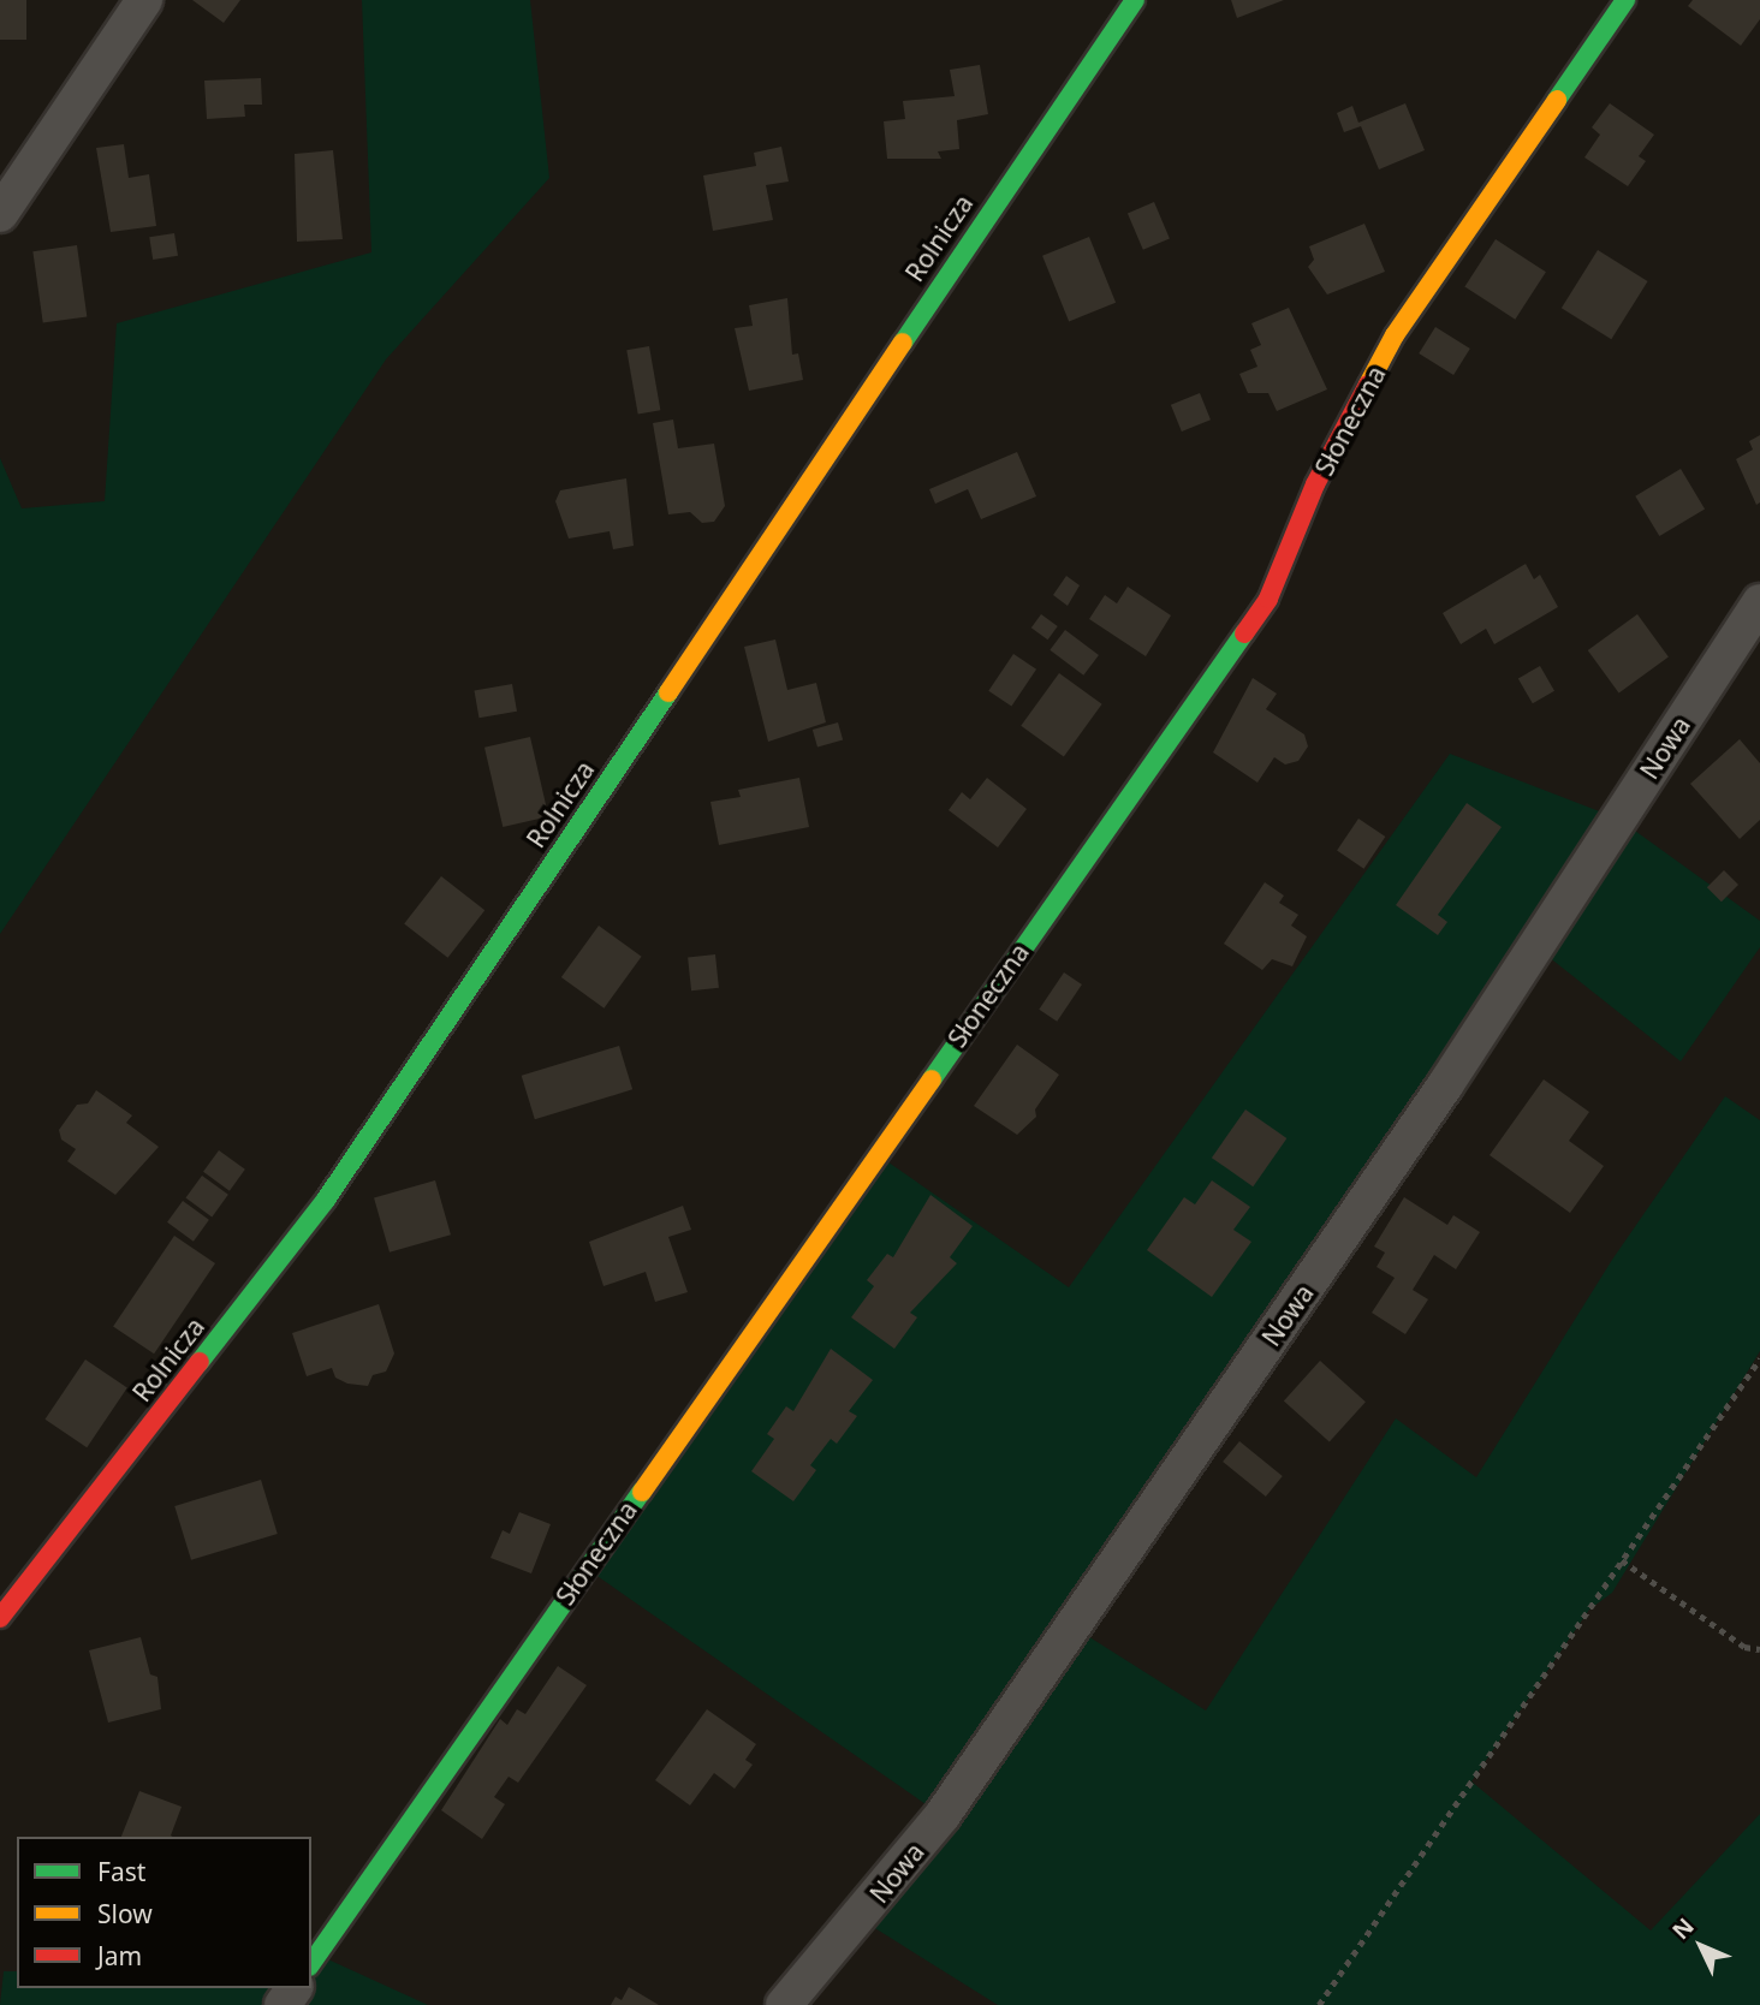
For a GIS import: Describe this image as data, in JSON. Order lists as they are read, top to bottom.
{
  "streets": {
    "street": ["Rolnicza", "Słoneczna", "Nowa"]
  },
  "legend": ["Fast", "Slow", "Jam"],
  "north": "top left"
}
